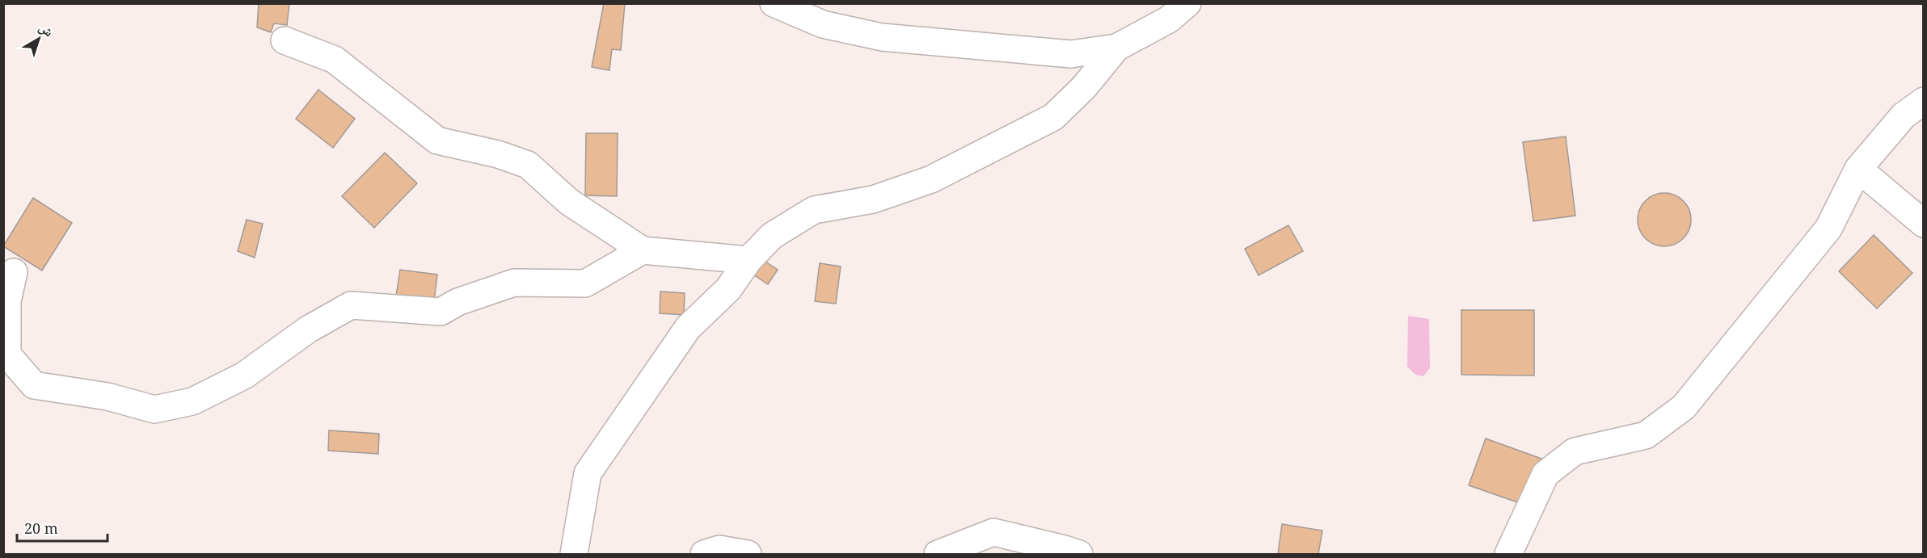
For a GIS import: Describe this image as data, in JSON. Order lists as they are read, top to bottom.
{
  "scale_bar": "20 m",
  "north": "top right"
}
